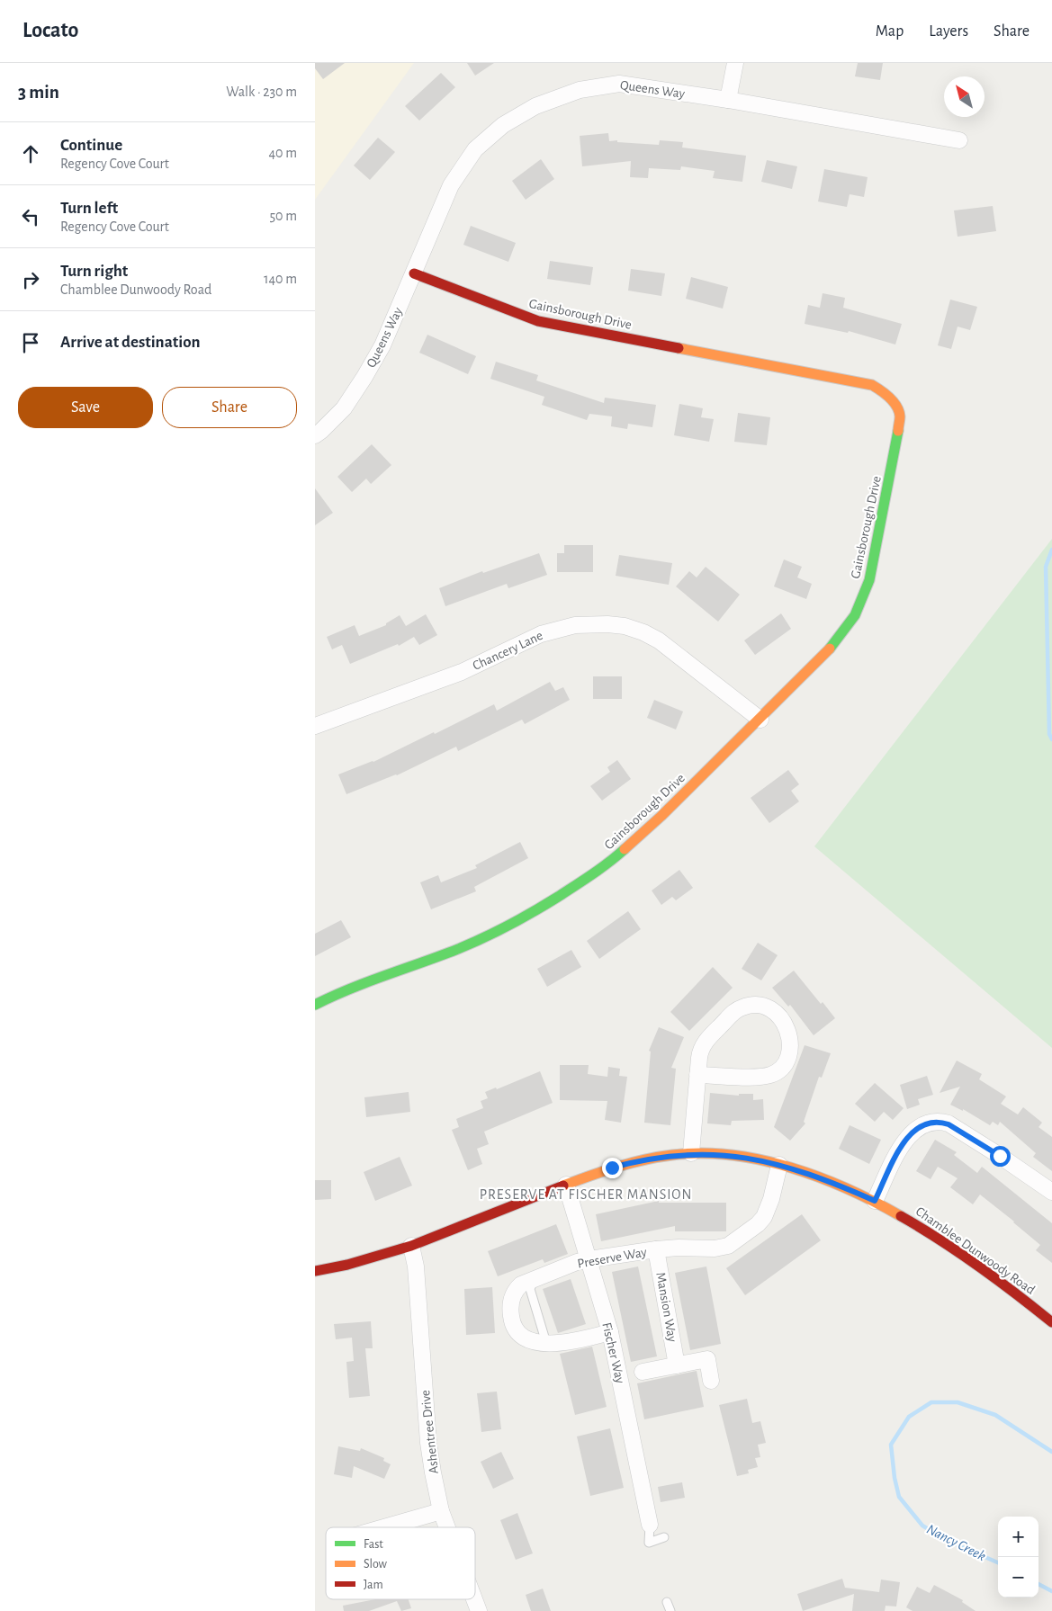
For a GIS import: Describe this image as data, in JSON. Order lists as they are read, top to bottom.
{
  "streets": {
    "street": [
      "Queens Way",
      "Gainsborough Drive",
      "Chancery Lane",
      "Chamblee Dunwoody Road",
      "Preserve Way",
      "Mansion Way",
      "Fischer Way",
      "Ashentree Drive"
    ]
  },
  "crossings": [
    ["Queens Way", "Gainsborough Drive"],
    ["Gainsborough Drive", "Chancery Lane"],
    ["Chamblee Dunwoody Road", "Preserve Way"],
    ["Chamblee Dunwoody Road", "Fischer Way"],
    ["Chamblee Dunwoody Road", "Ashentree Drive"],
    ["Preserve Way", "Mansion Way"],
    ["Preserve Way", "Fischer Way"]
  ],
  "districts": ["PRESERVE AT FISCHER MANSION"],
  "water": ["Nancy Creek"],
  "legend": ["Fast", "Slow", "Jam"],
  "north": "top left",
  "page": {
    "header": "Locato",
    "nav": ["Map", "Layers", "Share"],
    "heading": ["3 min", "Walk · 230 m"],
    "list": [
      ["Continue", "Regency Cove Court", "40 m"],
      ["Turn left", "Regency Cove Court", "50 m"],
      ["Turn right", "Chamblee Dunwoody Road", "140 m"],
      "Arrive at destination"
    ],
    "buttons": ["Save", "Share"],
    "map_buttons": ["+", "−"]
  }
}
